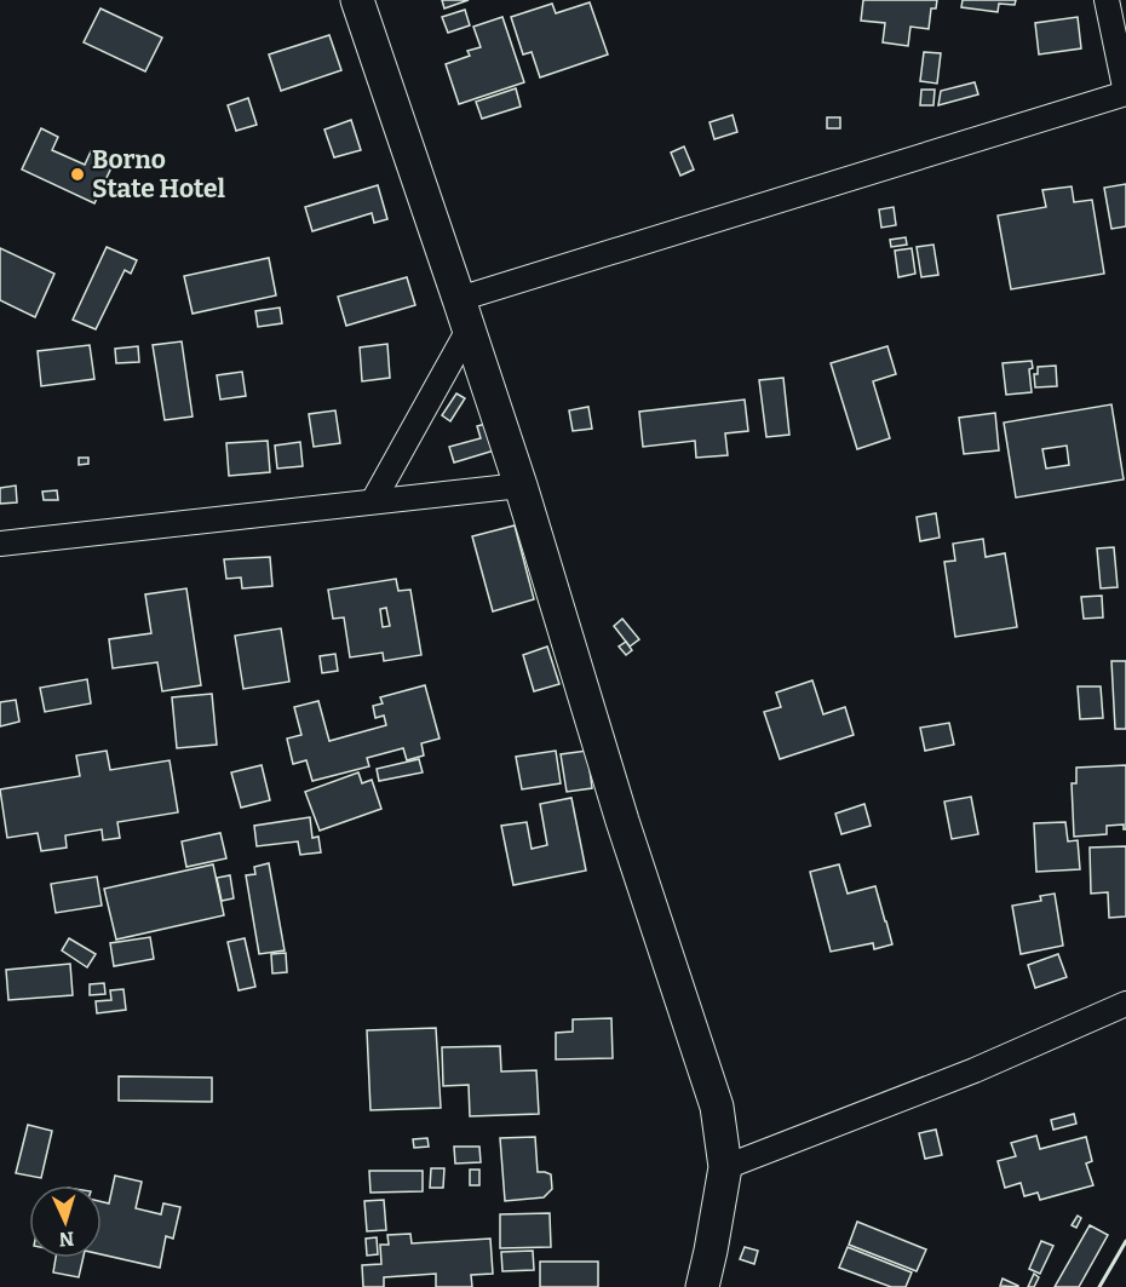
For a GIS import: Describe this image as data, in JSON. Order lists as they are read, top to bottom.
{
  "places": ["Borno State Hotel"],
  "north": "bottom"
}
